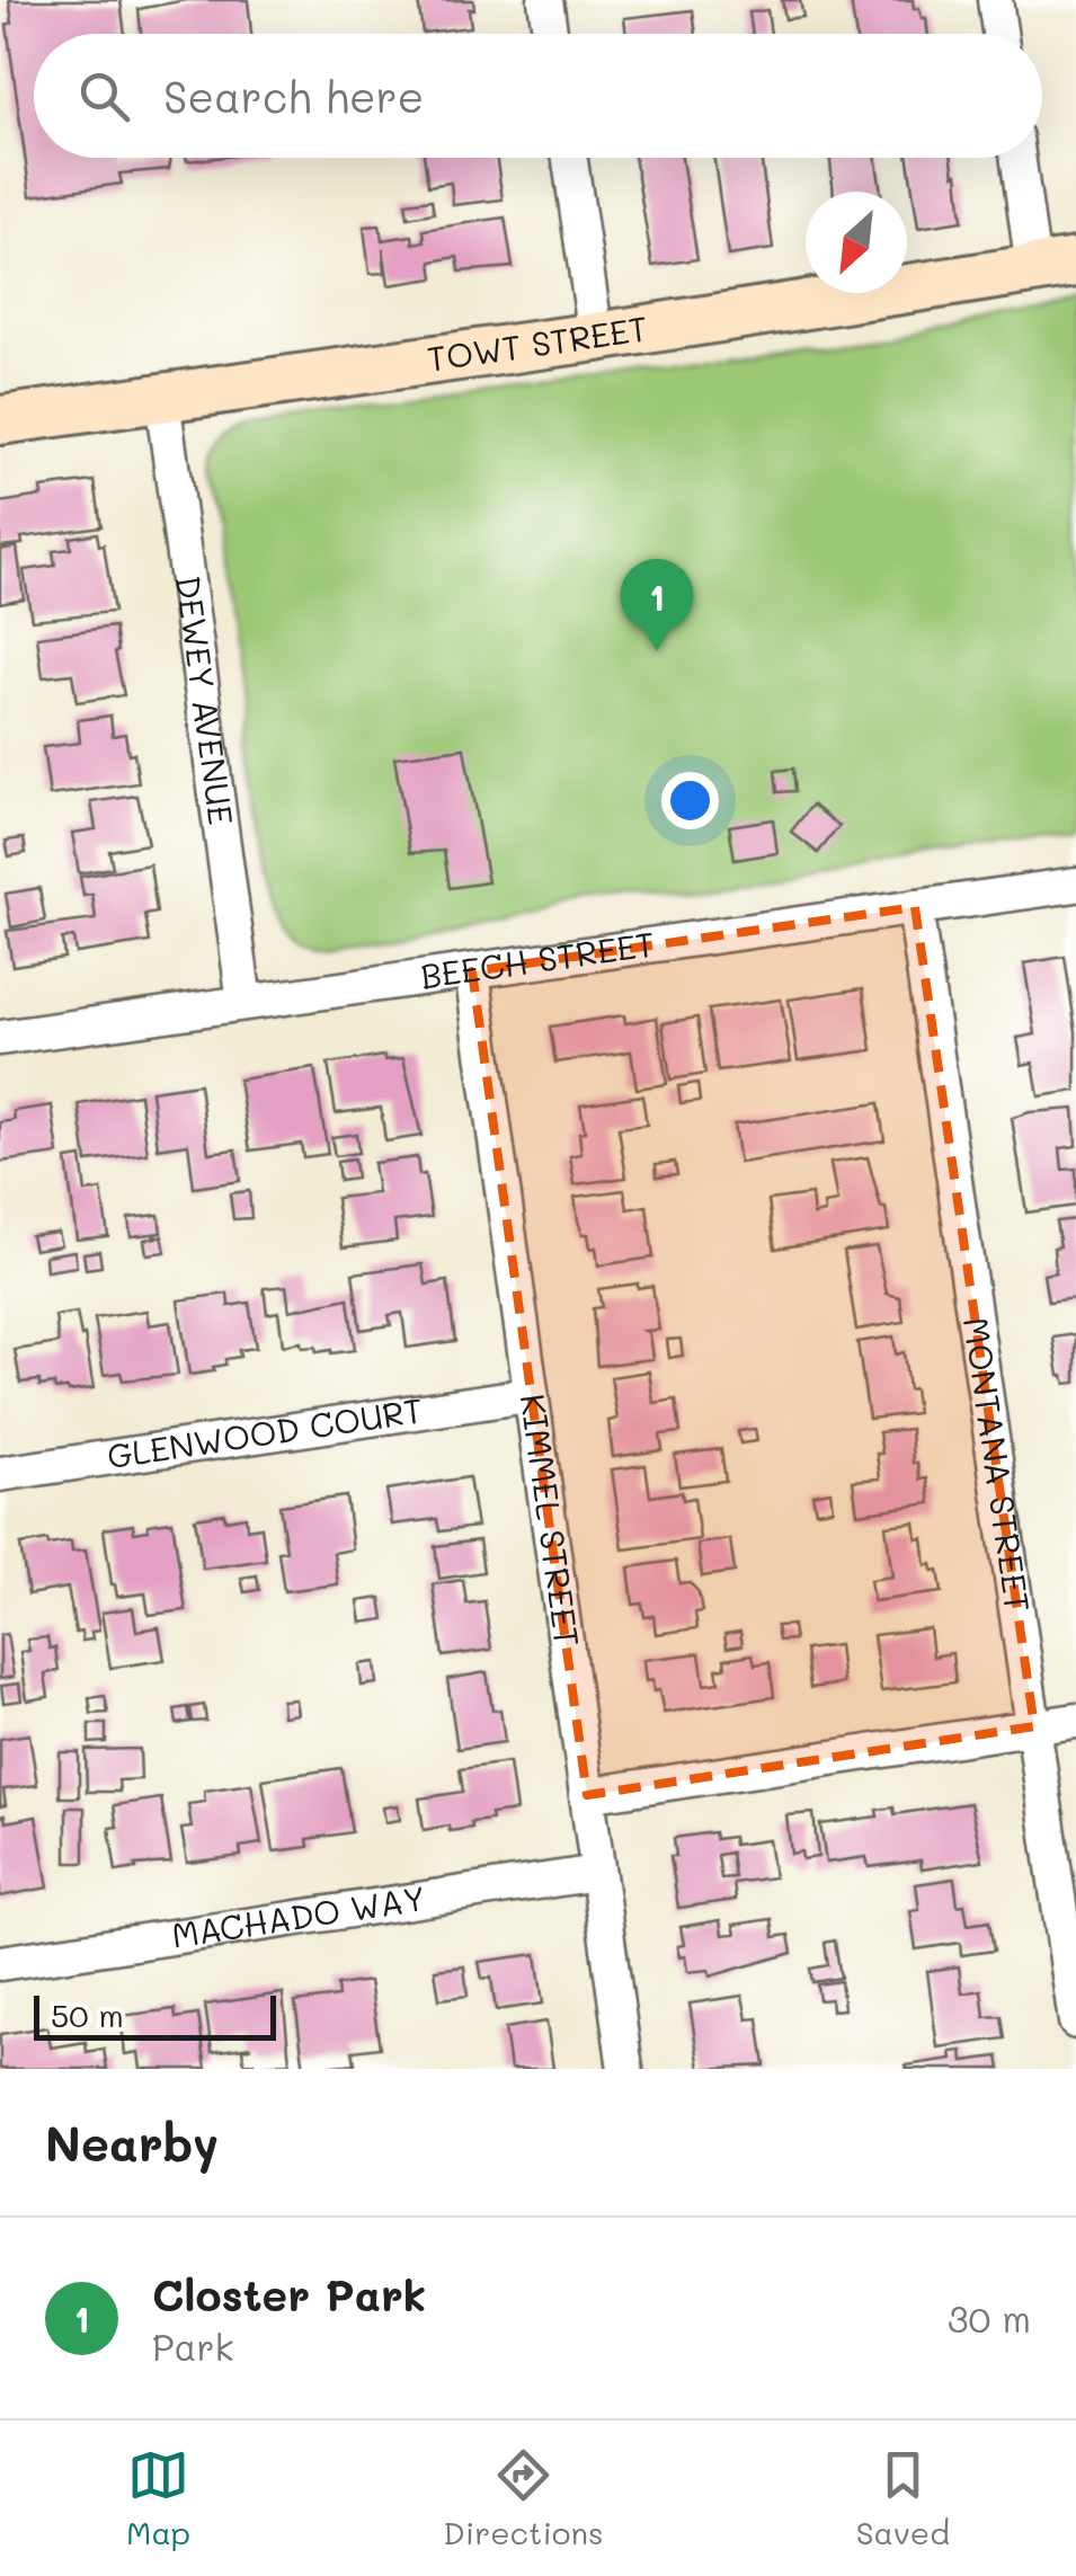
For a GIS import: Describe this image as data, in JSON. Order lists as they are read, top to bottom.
{
  "streets": {
    "street": [
      "TOWT STREET",
      "DEWEY AVENUE",
      "BEECH STREET",
      "GLENWOOD COURT",
      "MONTANA STREET",
      "KIMMEL STREET",
      "MACHADO WAY"
    ]
  },
  "crossings": [
    ["TOWT STREET", "DEWEY AVENUE"],
    ["DEWEY AVENUE", "BEECH STREET"],
    ["BEECH STREET", "MONTANA STREET"],
    ["BEECH STREET", "KIMMEL STREET"],
    ["GLENWOOD COURT", "KIMMEL STREET"],
    ["KIMMEL STREET", "MACHADO WAY"]
  ],
  "scale_bar": "50 m",
  "north": "bottom left",
  "page": {
    "search": "Search here",
    "pins": "1",
    "scale": "50 m",
    "heading": "Nearby",
    "list": [
      {
        "mark": "1",
        "name": "Closter Park",
        "note": "Park",
        "value": "30 m"
      }
    ],
    "nav": ["Map", "Directions", "Saved"]
  }
}
